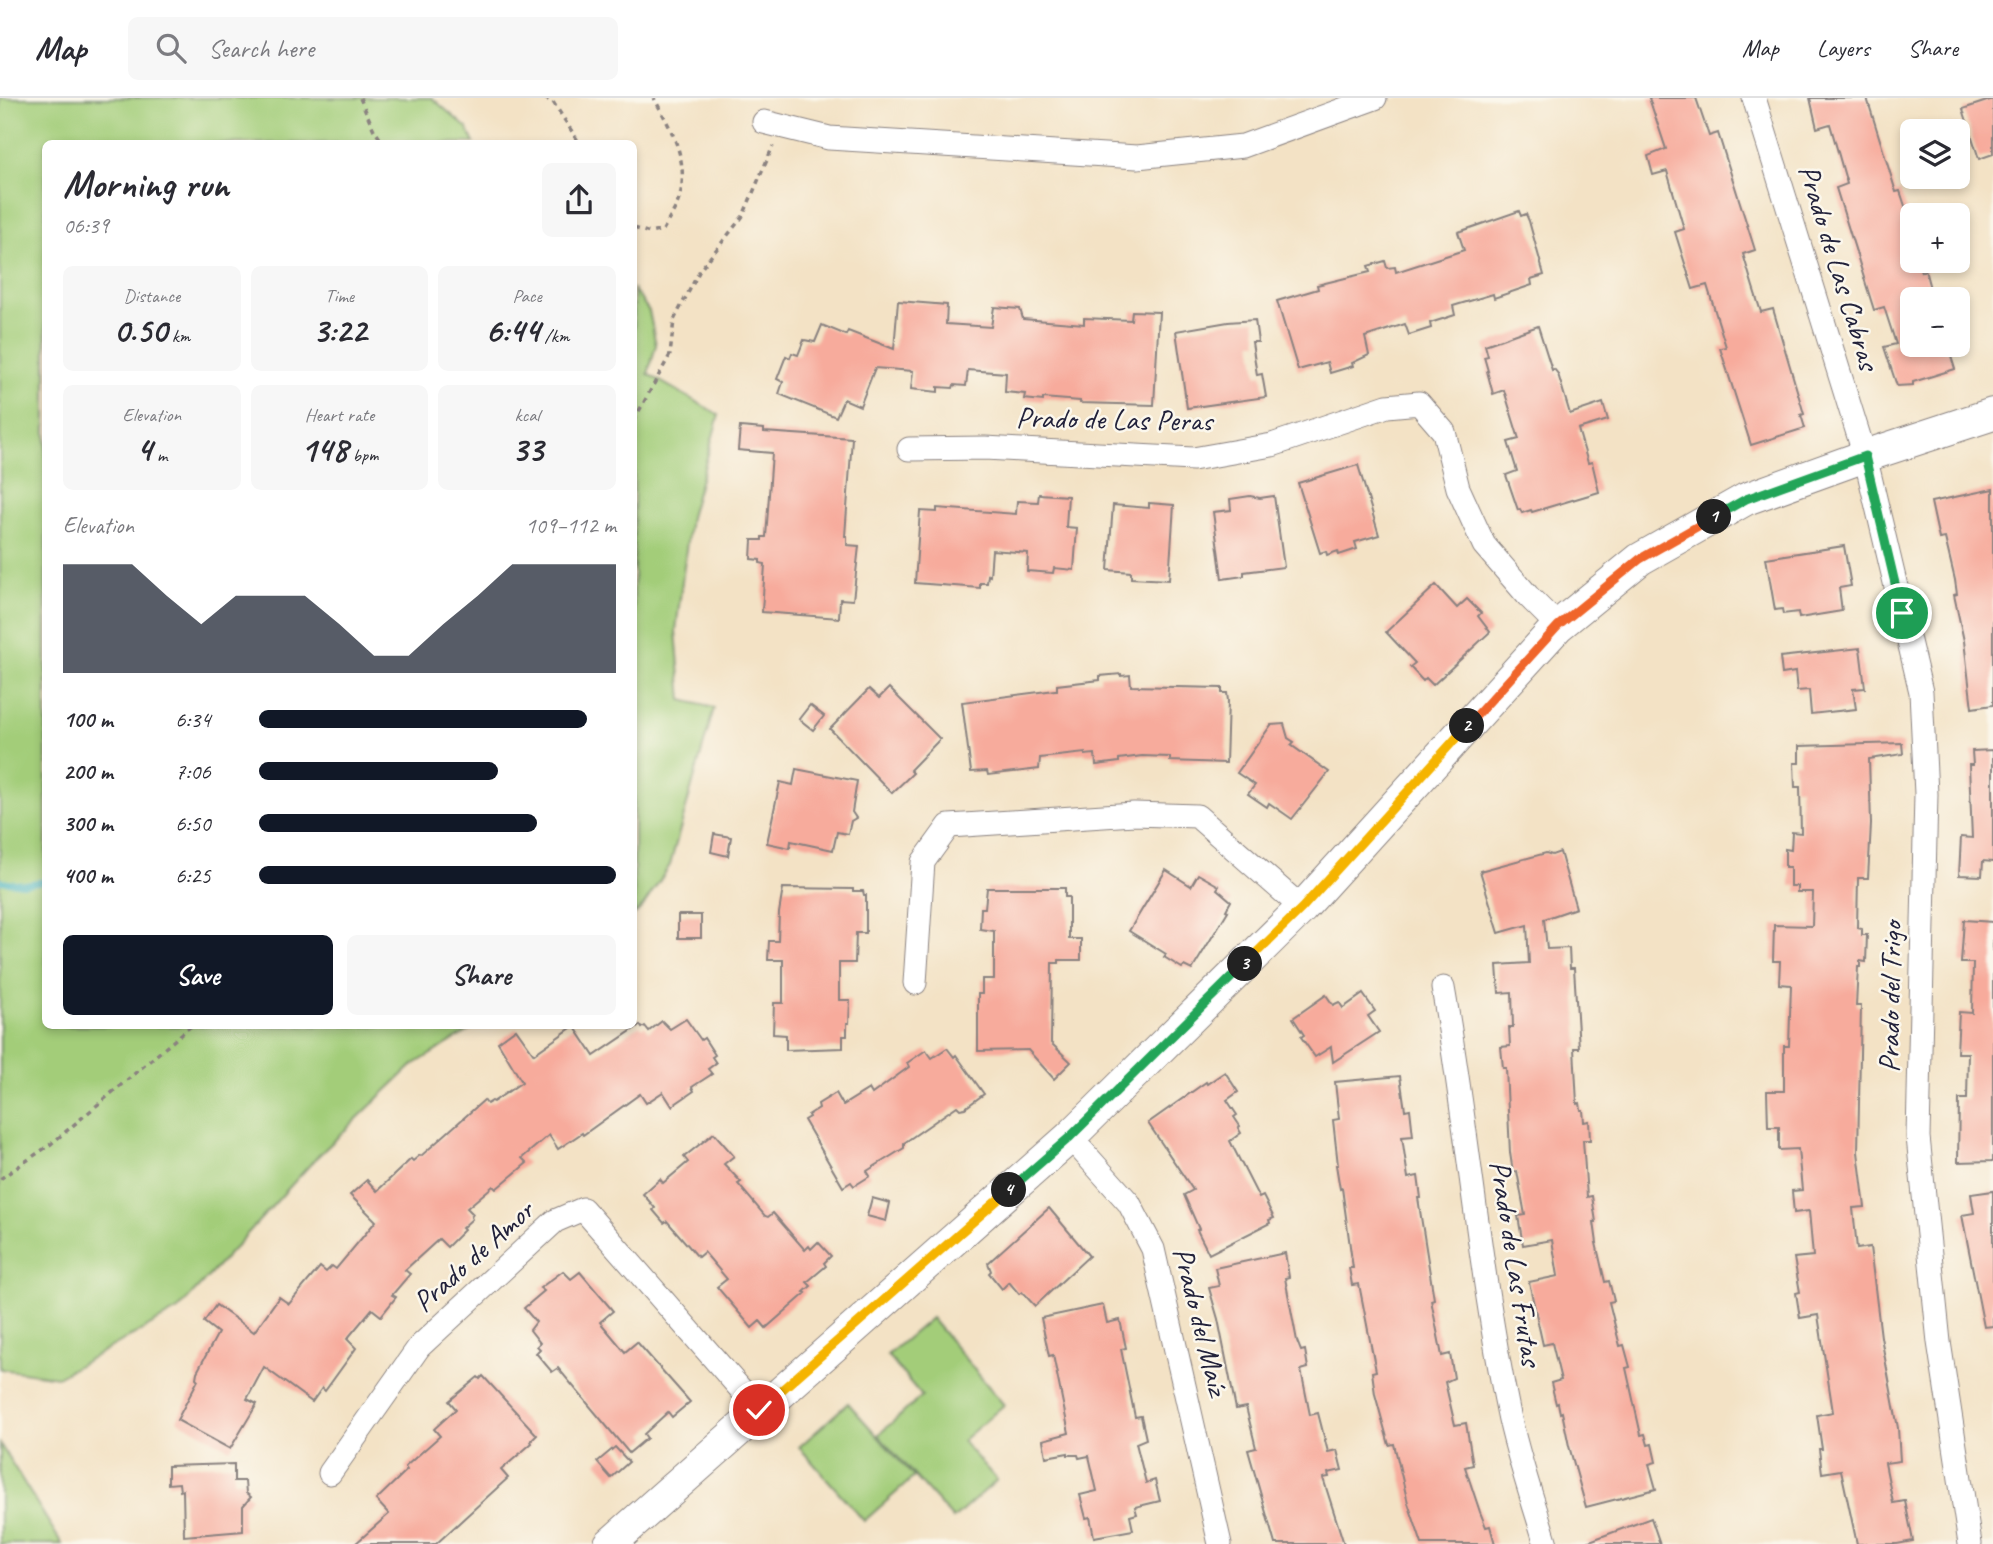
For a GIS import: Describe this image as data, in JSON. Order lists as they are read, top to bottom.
{
  "streets": {
    "street": [
      "Prado de Las Cabras",
      "Prado de Las Peras",
      "Prado del Trigo",
      "Prado de Amor",
      "Prado de Las Frutas",
      "Prado del Maíz"
    ]
  },
  "crossings": [
    ["Prado de Las Cabras", "Prado del Trigo"]
  ],
  "page": {
    "header": "Map",
    "search": "Search here",
    "nav": ["Map", "Layers", "Share"],
    "map_buttons": ["+", "−"],
    "heading": ["Morning run", "06:39"],
    "stats": [
      ["Distance", "0.50 km"],
      ["Time", "3:22"],
      ["Pace", "6:44 /km"],
      ["Elevation", "4 m"],
      ["Heart rate", "148 bpm"],
      ["kcal", "33"]
    ],
    "chart": ["Elevation", "109–112 m"],
    "pins": [
      "1",
      "2",
      "3",
      "4"
    ],
    "list": [
      {
        "name": "100 m",
        "note": "6:34"
      },
      {
        "name": "200 m",
        "note": "7:06"
      },
      {
        "name": "300 m",
        "note": "6:50"
      },
      {
        "name": "400 m",
        "note": "6:25"
      }
    ],
    "buttons": ["Save", "Share"]
  }
}
